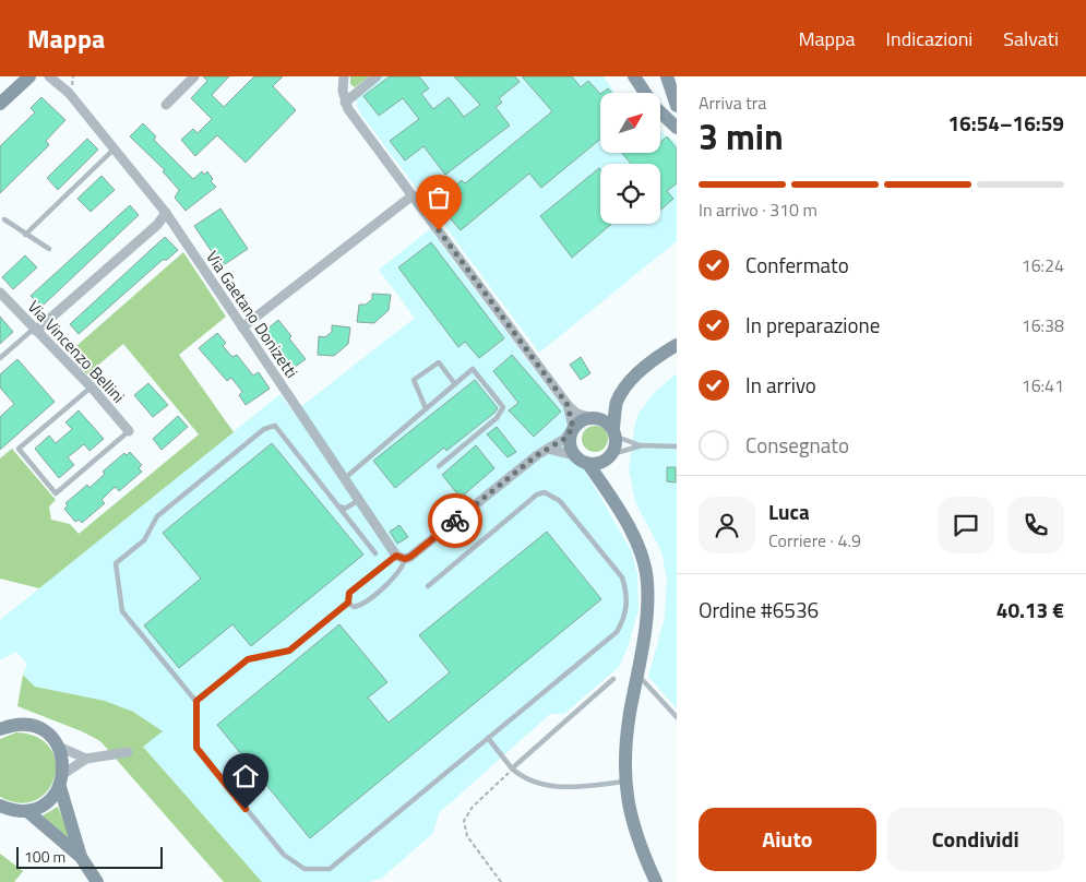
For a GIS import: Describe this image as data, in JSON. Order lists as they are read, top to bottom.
{
  "streets": {
    "street": ["Via Gaetano Donizetti", "Via Vincenzo Bellini"]
  },
  "scale_bar": "100 m",
  "north": "top right",
  "page": {
    "header": "Mappa",
    "nav": ["Mappa", "Indicazioni", "Salvati"],
    "heading": ["3 min", "Arriva tra", "16:54–16:59"],
    "panel": [
      "Luca",
      "Corriere · 4.9",
      "Ordine #6536",
      "40.13 €"
    ],
    "bar": "In arrivo · 310 m",
    "list": [
      ["Confermato", "16:24"],
      ["In preparazione", "16:38"],
      ["In arrivo", "16:41"],
      "Consegnato"
    ],
    "buttons": ["Aiuto", "Condividi"],
    "scale": "100 m"
  }
}
